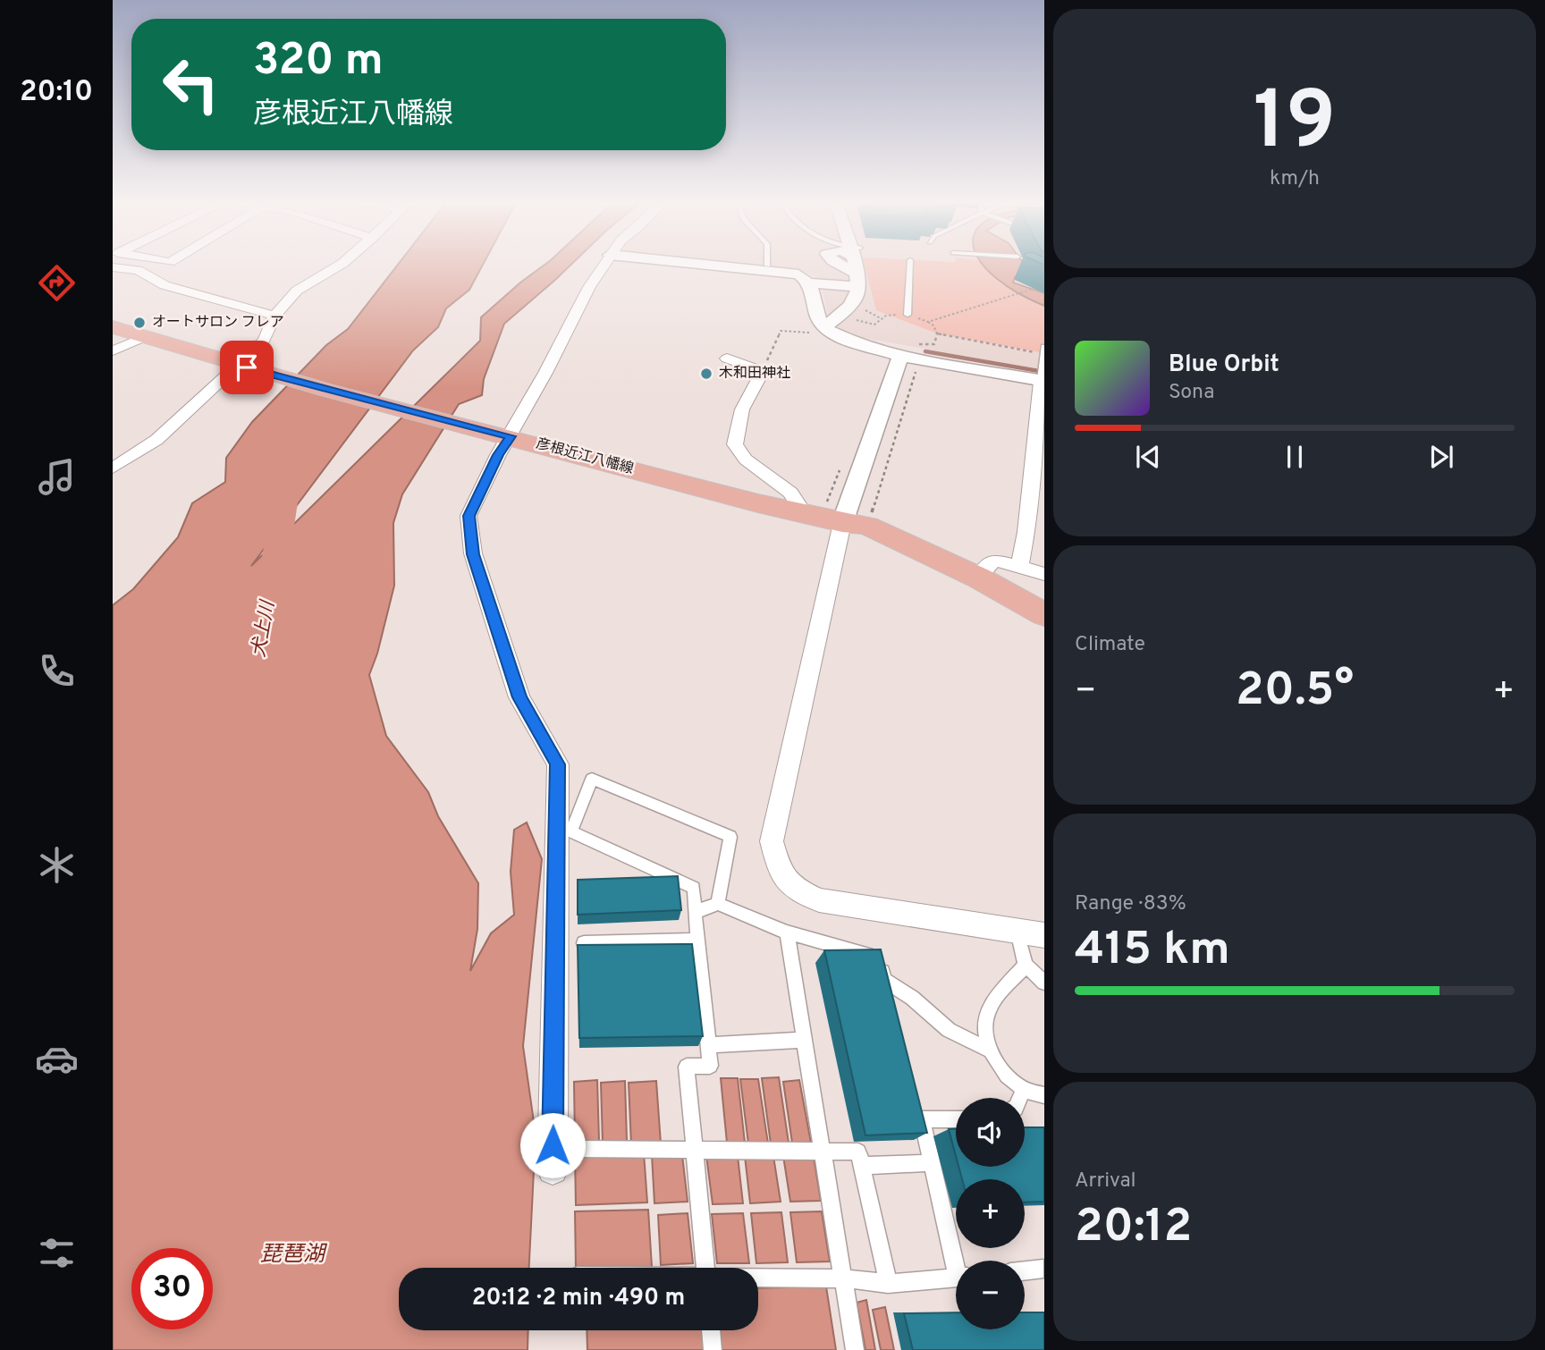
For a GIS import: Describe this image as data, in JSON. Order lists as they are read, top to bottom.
{
  "streets": {
    "main road": ["彦根近江八幡線"]
  },
  "water": ["犬上川", "琵琶湖"],
  "places": ["オートサロン フレア", "木和田神社"],
  "page": {
    "tabs": "20:10",
    "tile": [
      ["19", "km/h"],
      "Climate",
      ["Range · 83%", "415 km"],
      ["Arrival", "20:12"]
    ],
    "turn": ["320 m", "彦根近江八幡線"],
    "song": ["Blue Orbit", "Sona"],
    "heat": ["−", "20.5°", "+"],
    "map_buttons": ["+", "−"],
    "limit": "30",
    "trip": "20:12 · 2 min · 490 m"
  }
}
